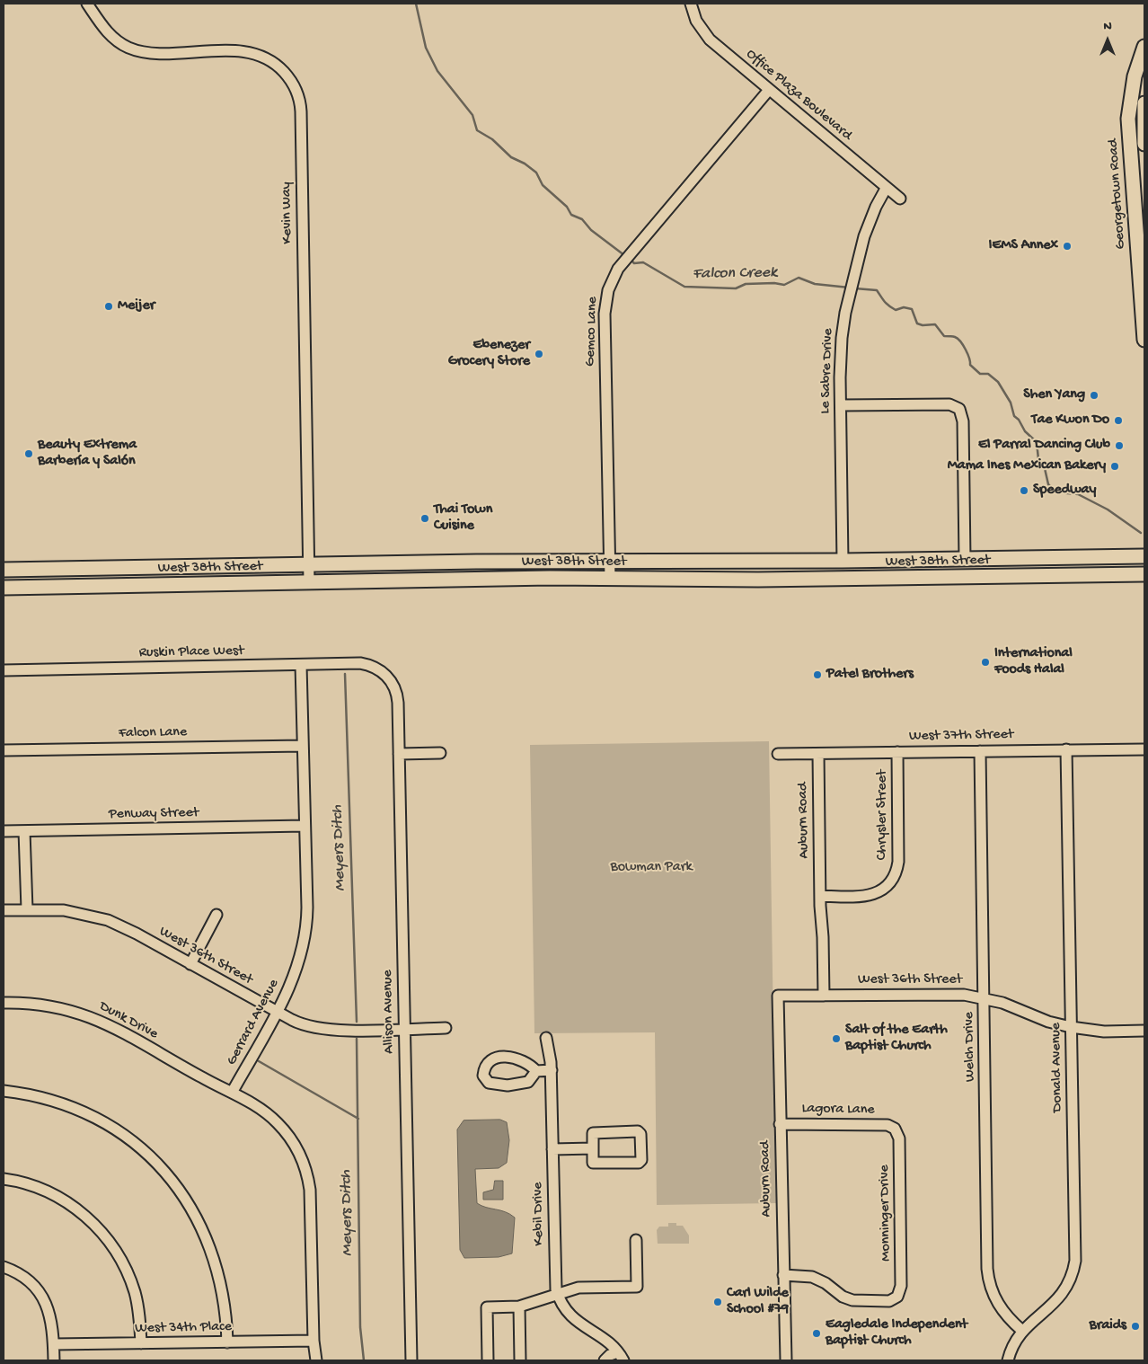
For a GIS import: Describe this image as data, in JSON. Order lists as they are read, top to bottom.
{
  "streets": {
    "main road": ["Georgetown Road", "West 38th Street"],
    "street": [
      "Office Plaza Boulevard",
      "Kevin Way",
      "Gemco Lane",
      "Le Sabre Drive",
      "Ruskin Place West",
      "Falcon Lane",
      "West 37th Street",
      "Penway Street",
      "Chrysler Street",
      "Auburn Road",
      "West 36th Street",
      "Allison Avenue",
      "Dunk Drive",
      "Gerrard Avenue",
      "Welch Drive",
      "Donald Avenue",
      "Lagora Lane",
      "Monninger Drive",
      "Kebil Drive",
      "West 34th Place"
    ]
  },
  "crossings": [
    ["Office Plaza Boulevard", "Gemco Lane"],
    ["Office Plaza Boulevard", "Le Sabre Drive"],
    ["Kevin Way", "West 38th Street"],
    ["Gemco Lane", "West 38th Street"],
    ["Le Sabre Drive", "West 38th Street"],
    ["Ruskin Place West", "Allison Avenue"],
    ["Ruskin Place West", "Gerrard Avenue"],
    ["Falcon Lane", "Gerrard Avenue"],
    ["West 37th Street", "Chrysler Street"],
    ["West 37th Street", "Auburn Road"],
    ["West 37th Street", "Welch Drive"],
    ["West 37th Street", "Donald Avenue"],
    ["Penway Street", "Gerrard Avenue"],
    ["Chrysler Street", "Auburn Road"],
    ["Auburn Road", "West 36th Street"],
    ["Auburn Road", "Lagora Lane"],
    ["Auburn Road", "Monninger Drive"],
    ["West 36th Street", "Allison Avenue"],
    ["West 36th Street", "Gerrard Avenue"],
    ["West 36th Street", "Welch Drive"],
    ["West 36th Street", "Donald Avenue"],
    ["Dunk Drive", "Gerrard Avenue"],
    ["Welch Drive", "Donald Avenue"],
    ["Lagora Lane", "Monninger Drive"]
  ],
  "water": ["Falcon Creek", "Meyers Ditch"],
  "parks": ["Bowman Park"],
  "places": [
    "IEMS Annex",
    "Meijer",
    "Ebenezer Grocery Store",
    "Shen Yang",
    "Tae Kwon Do",
    "El Parral Dancing Club",
    "Beauty Extrema Barbería y Salón",
    "Mama Ines Mexican Bakery",
    "Speedway",
    "Thai Town Cuisine",
    "International Foods Halal",
    "Patel Brothers",
    "Salt of the Earth Baptist Church",
    "Carl Wilde School #79",
    "Braids",
    "Eagledale Independent Baptist Church"
  ],
  "north": "top"
}
